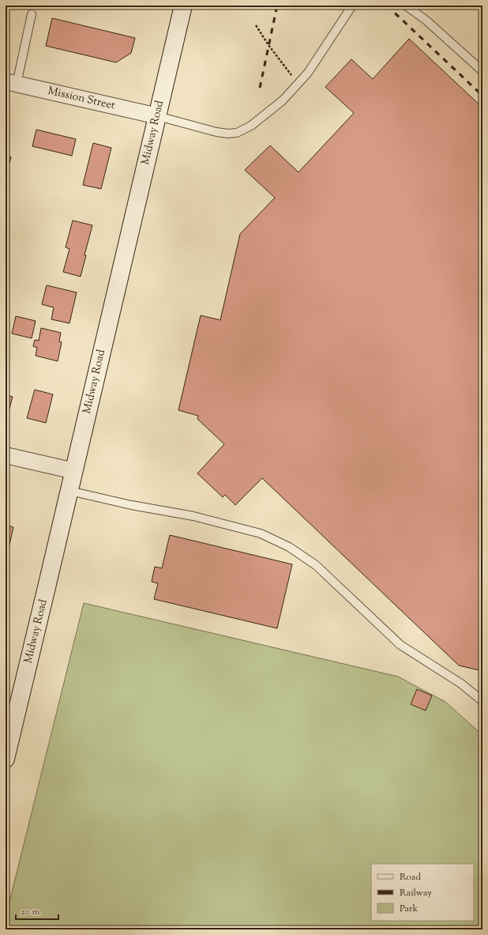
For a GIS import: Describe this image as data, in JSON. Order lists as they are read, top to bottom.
{
  "streets": {
    "main road": ["Midway Road"],
    "street": ["Mission Street"]
  },
  "crossings": [
    ["Mission Street", "Midway Road"]
  ],
  "legend": ["Road", "Railway", "Park"],
  "scale_bar": "20 m"
}
